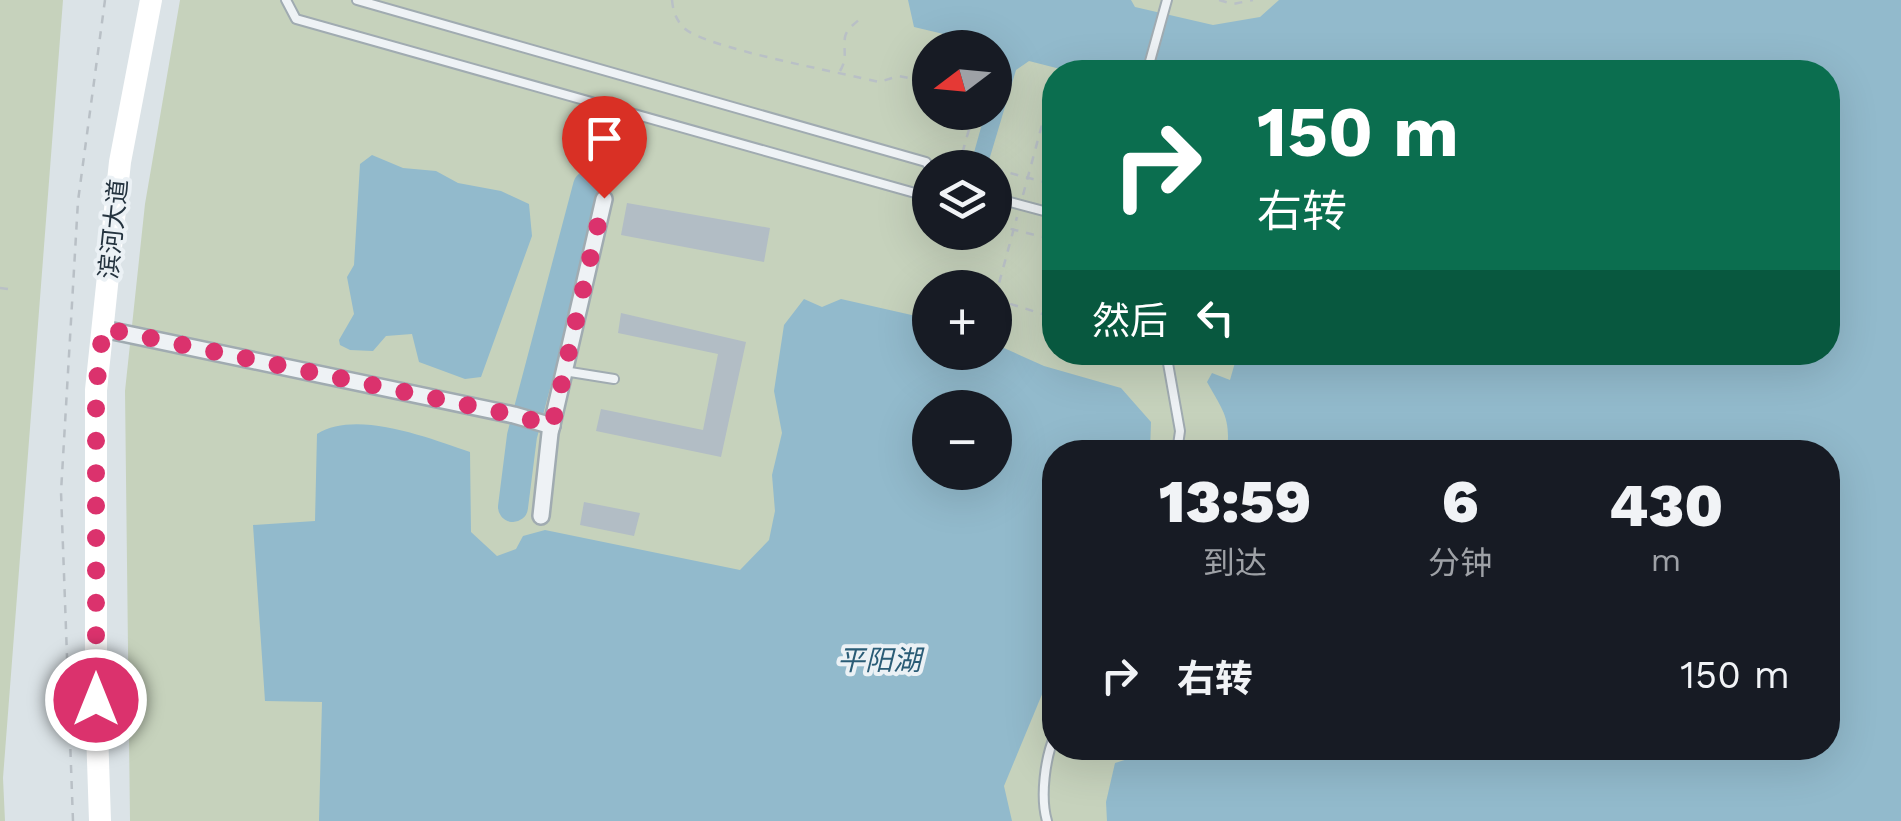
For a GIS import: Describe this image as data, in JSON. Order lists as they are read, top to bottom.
{
  "streets": {
    "main road": ["滨河大道"]
  },
  "water": ["平阳湖"],
  "north": "left",
  "page": {
    "map_buttons": ["+", "−"],
    "turn": ["150 m", "右转"],
    "then": "然后",
    "eta": [
      "13:59",
      "到达",
      "6",
      "分钟",
      "430",
      "m"
    ],
    "list": [
      {
        "name": "右转",
        "value": "150 m"
      }
    ]
  }
}
